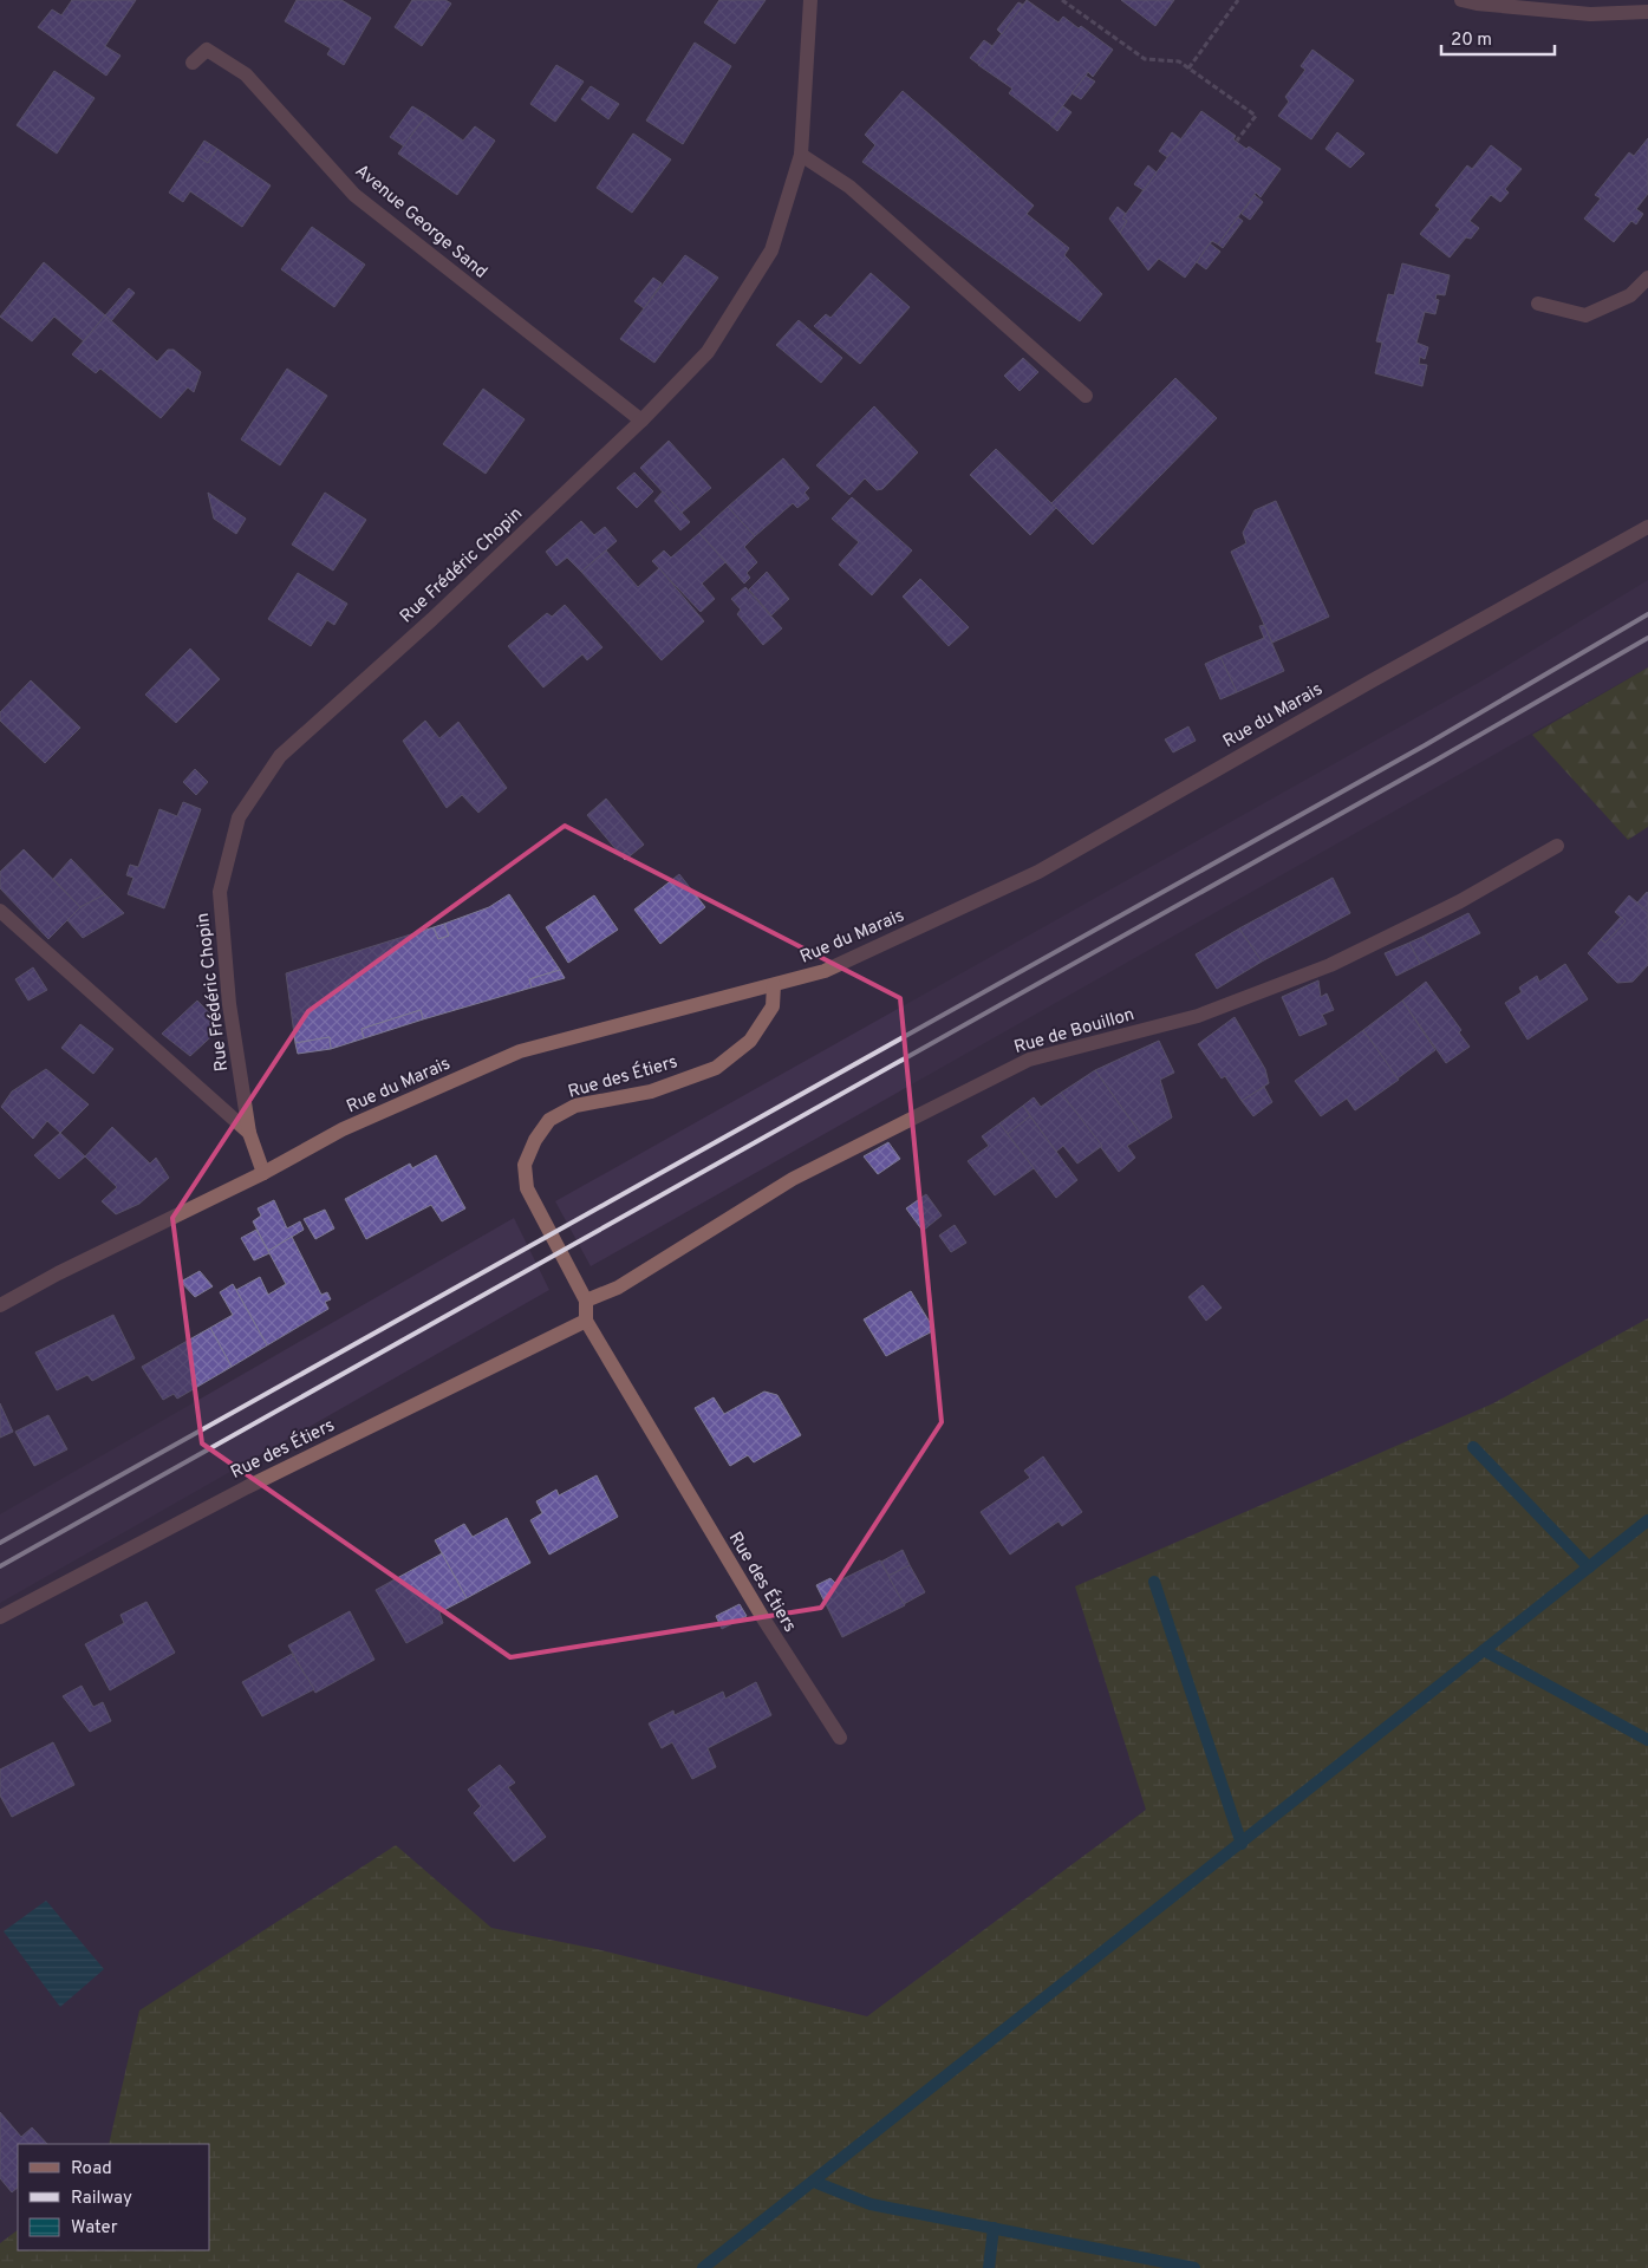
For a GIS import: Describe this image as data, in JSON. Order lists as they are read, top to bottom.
{
  "streets": {
    "street": [
      "Avenue George Sand",
      "Rue Frédéric Chopin",
      "Rue du Marais",
      "Rue de Bouillon",
      "Rue des Étiers"
    ]
  },
  "crossings": [
    ["Avenue George Sand", "Rue Frédéric Chopin"],
    ["Rue Frédéric Chopin", "Rue du Marais"],
    ["Rue du Marais", "Rue des Étiers"],
    ["Rue de Bouillon", "Rue des Étiers"]
  ],
  "legend": ["Road", "Railway", "Water"],
  "scale_bar": "20 m"
}
